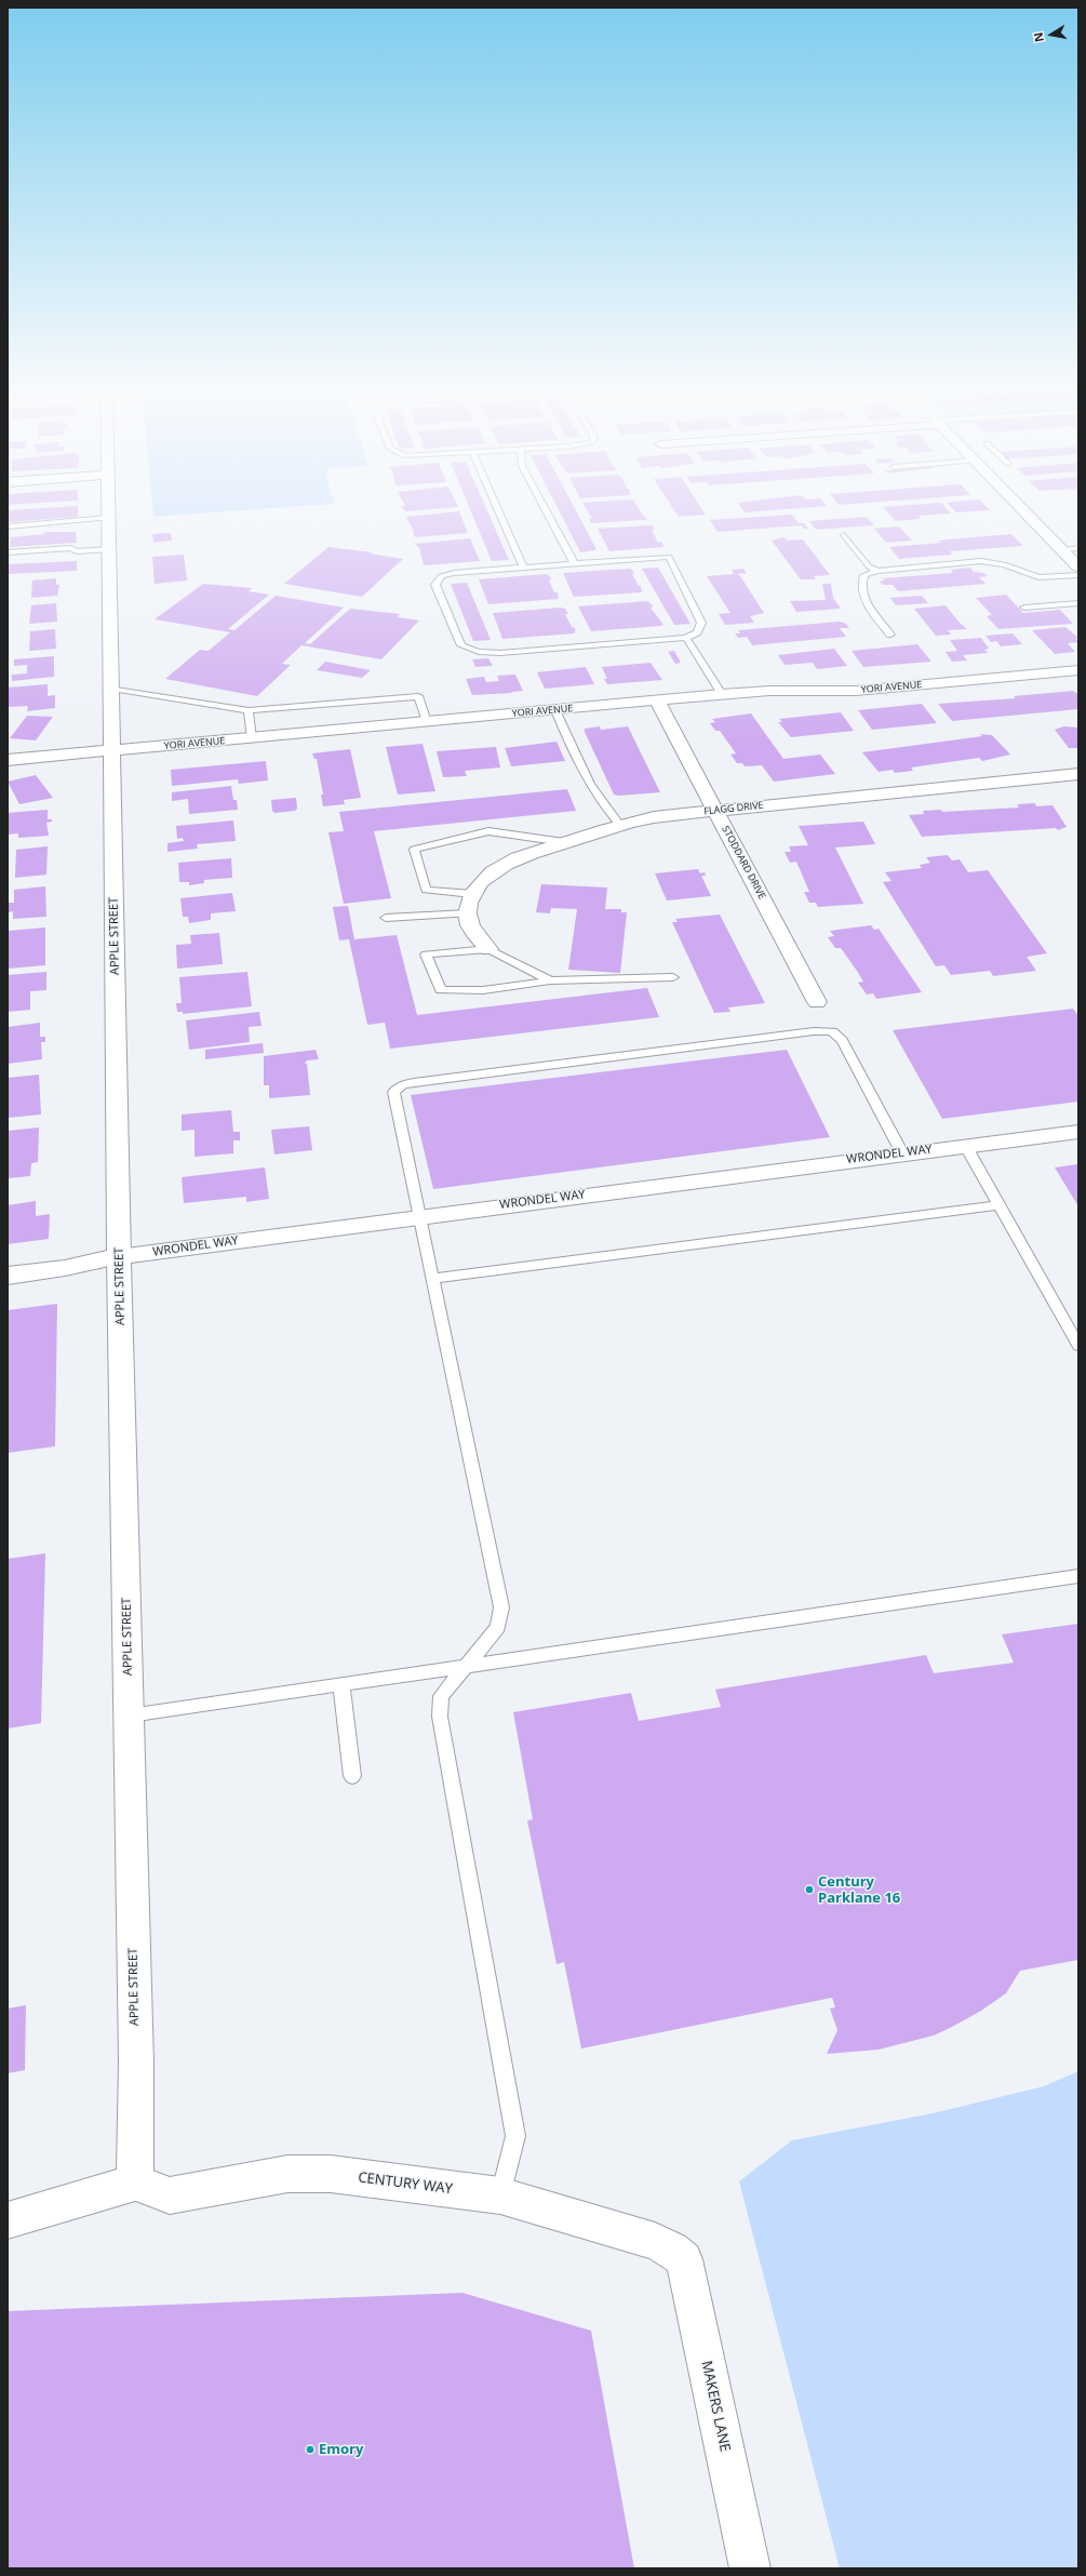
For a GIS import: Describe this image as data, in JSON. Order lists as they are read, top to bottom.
{
  "streets": {
    "street": [
      "YORI AVENUE",
      "FLAGG DRIVE",
      "STODDARD DRIVE",
      "APPLE STREET",
      "WRONDEL WAY",
      "CENTURY WAY",
      "MAKERS LANE"
    ]
  },
  "crossings": [
    ["YORI AVENUE", "STODDARD DRIVE"],
    ["YORI AVENUE", "APPLE STREET"],
    ["FLAGG DRIVE", "STODDARD DRIVE"],
    ["APPLE STREET", "WRONDEL WAY"],
    ["APPLE STREET", "CENTURY WAY"],
    ["CENTURY WAY", "MAKERS LANE"]
  ],
  "places": ["Century Parklane 16", "Emory"],
  "north": "left"
}
